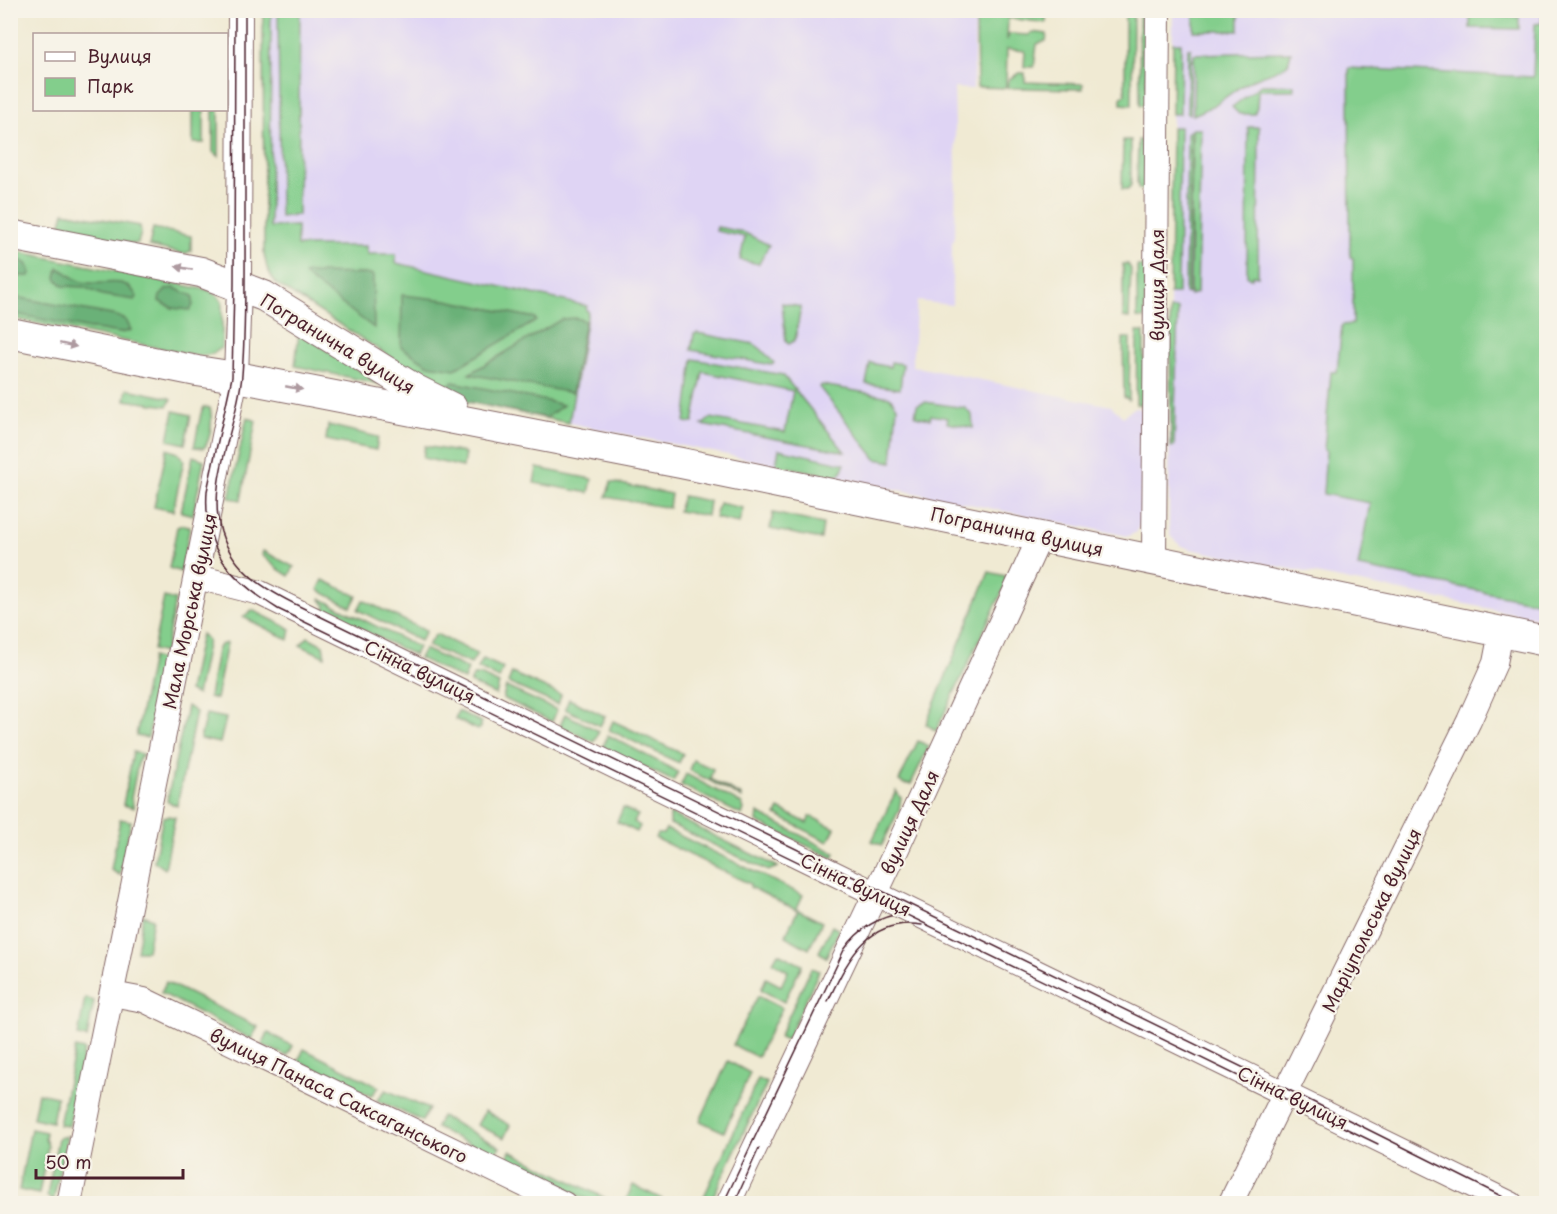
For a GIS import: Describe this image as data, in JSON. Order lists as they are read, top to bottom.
{
  "streets": {
    "main road": ["Погранична вулиця"],
    "street": [
      "вулиця Даля",
      "Мала Морська вулиця",
      "Сінна вулиця",
      "Маріупольська вулиця",
      "вулиця Панаса Саксаганського"
    ]
  },
  "crossings": [
    ["вулиця Даля", "Погранична вулиця"],
    ["вулиця Даля", "Сінна вулиця"],
    ["Погранична вулиця", "Мала Морська вулиця"],
    ["Погранична вулиця", "Маріупольська вулиця"],
    ["Мала Морська вулиця", "Сінна вулиця"],
    ["Мала Морська вулиця", "вулиця Панаса Саксаганського"],
    ["Сінна вулиця", "Маріупольська вулиця"]
  ],
  "legend": ["Вулиця", "Парк"],
  "scale_bar": "50 m"
}
